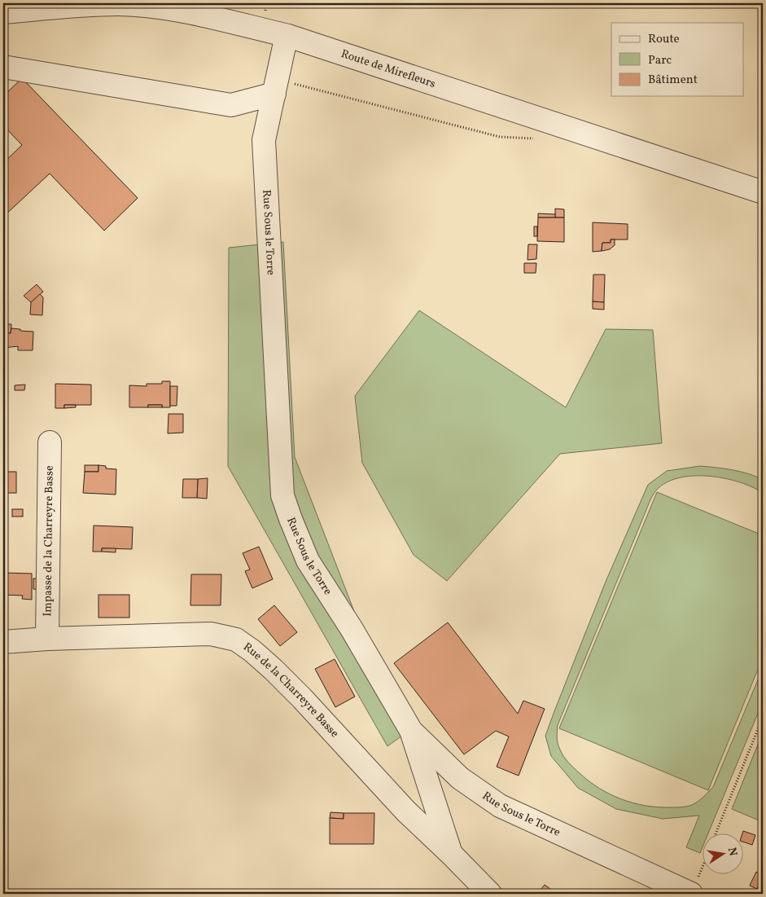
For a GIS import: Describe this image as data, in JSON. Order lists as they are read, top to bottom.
{
  "streets": {
    "street": [
      "Route de Mirefleurs",
      "Rue Sous le Torre",
      "Impasse de la Charreyre Basse",
      "Rue de la Charreyre Basse"
    ]
  },
  "crossings": [
    ["Route de Mirefleurs", "Rue Sous le Torre"],
    ["Impasse de la Charreyre Basse", "Rue de la Charreyre Basse"]
  ],
  "legend": ["Route", "Parc", "Bâtiment"],
  "north": "right"
}
